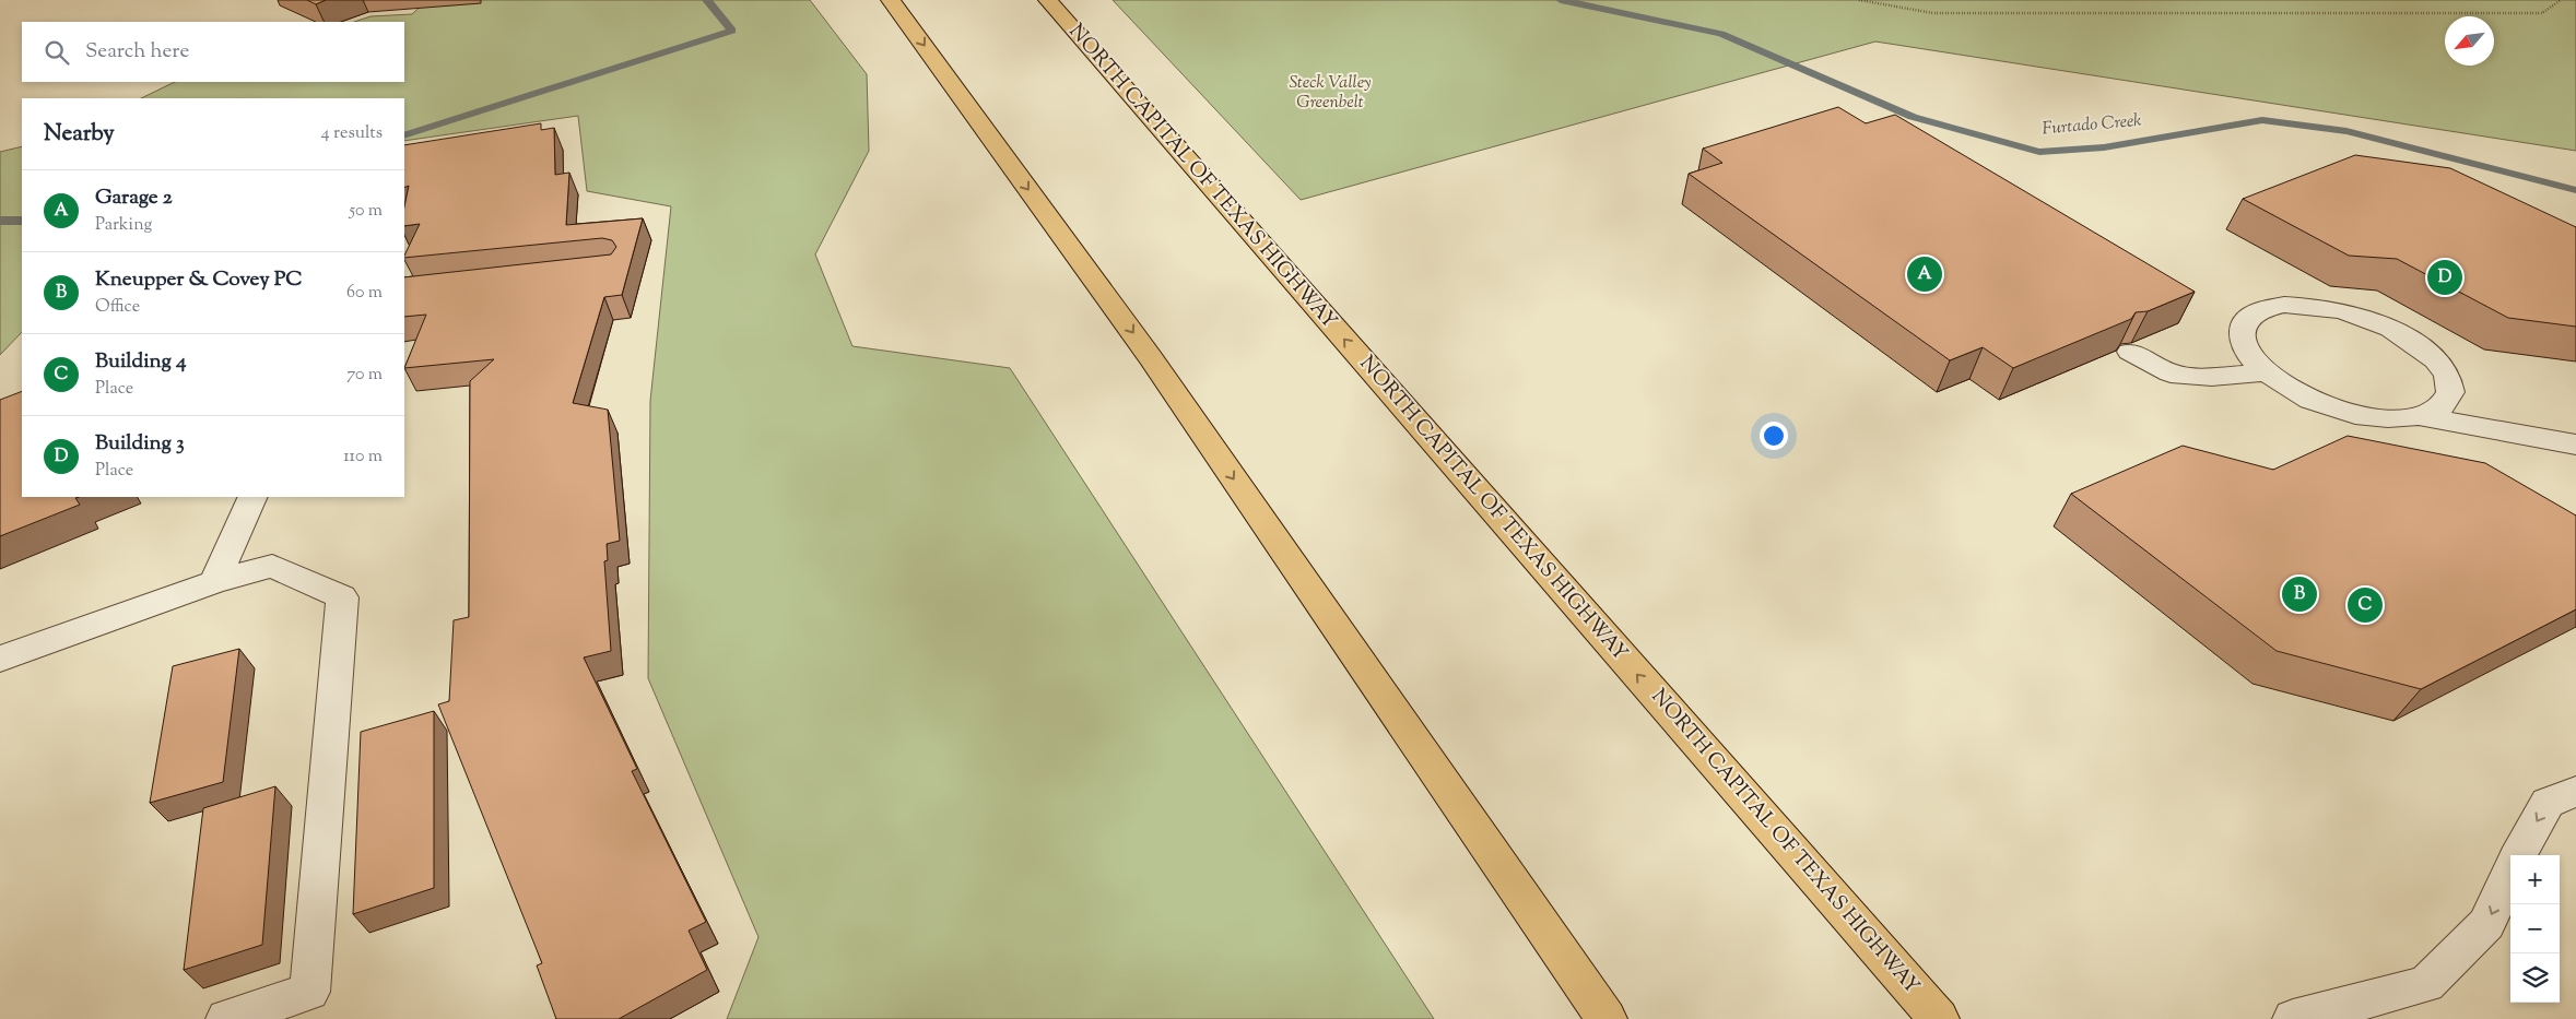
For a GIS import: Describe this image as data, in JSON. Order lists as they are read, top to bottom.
{
  "streets": {
    "highway": ["NORTH CAPITAL OF TEXAS HIGHWAY"]
  },
  "water": ["Furtado Creek"],
  "parks": ["Steck Valley Greenbelt"],
  "north": "bottom left",
  "page": {
    "search": "Search here",
    "heading": ["Nearby", "4 results"],
    "list": [
      {
        "mark": "A",
        "name": "Garage 2",
        "note": "Parking",
        "value": "50 m"
      },
      {
        "mark": "B",
        "name": "Kneupper & Covey PC",
        "note": "Office",
        "value": "60 m"
      },
      {
        "mark": "C",
        "name": "Building 4",
        "note": "Place",
        "value": "70 m"
      },
      {
        "mark": "D",
        "name": "Building 3",
        "note": "Place",
        "value": "110 m"
      }
    ],
    "pins": [
      "A",
      "D",
      "B",
      "C"
    ],
    "map_buttons": ["+", "−"]
  }
}
